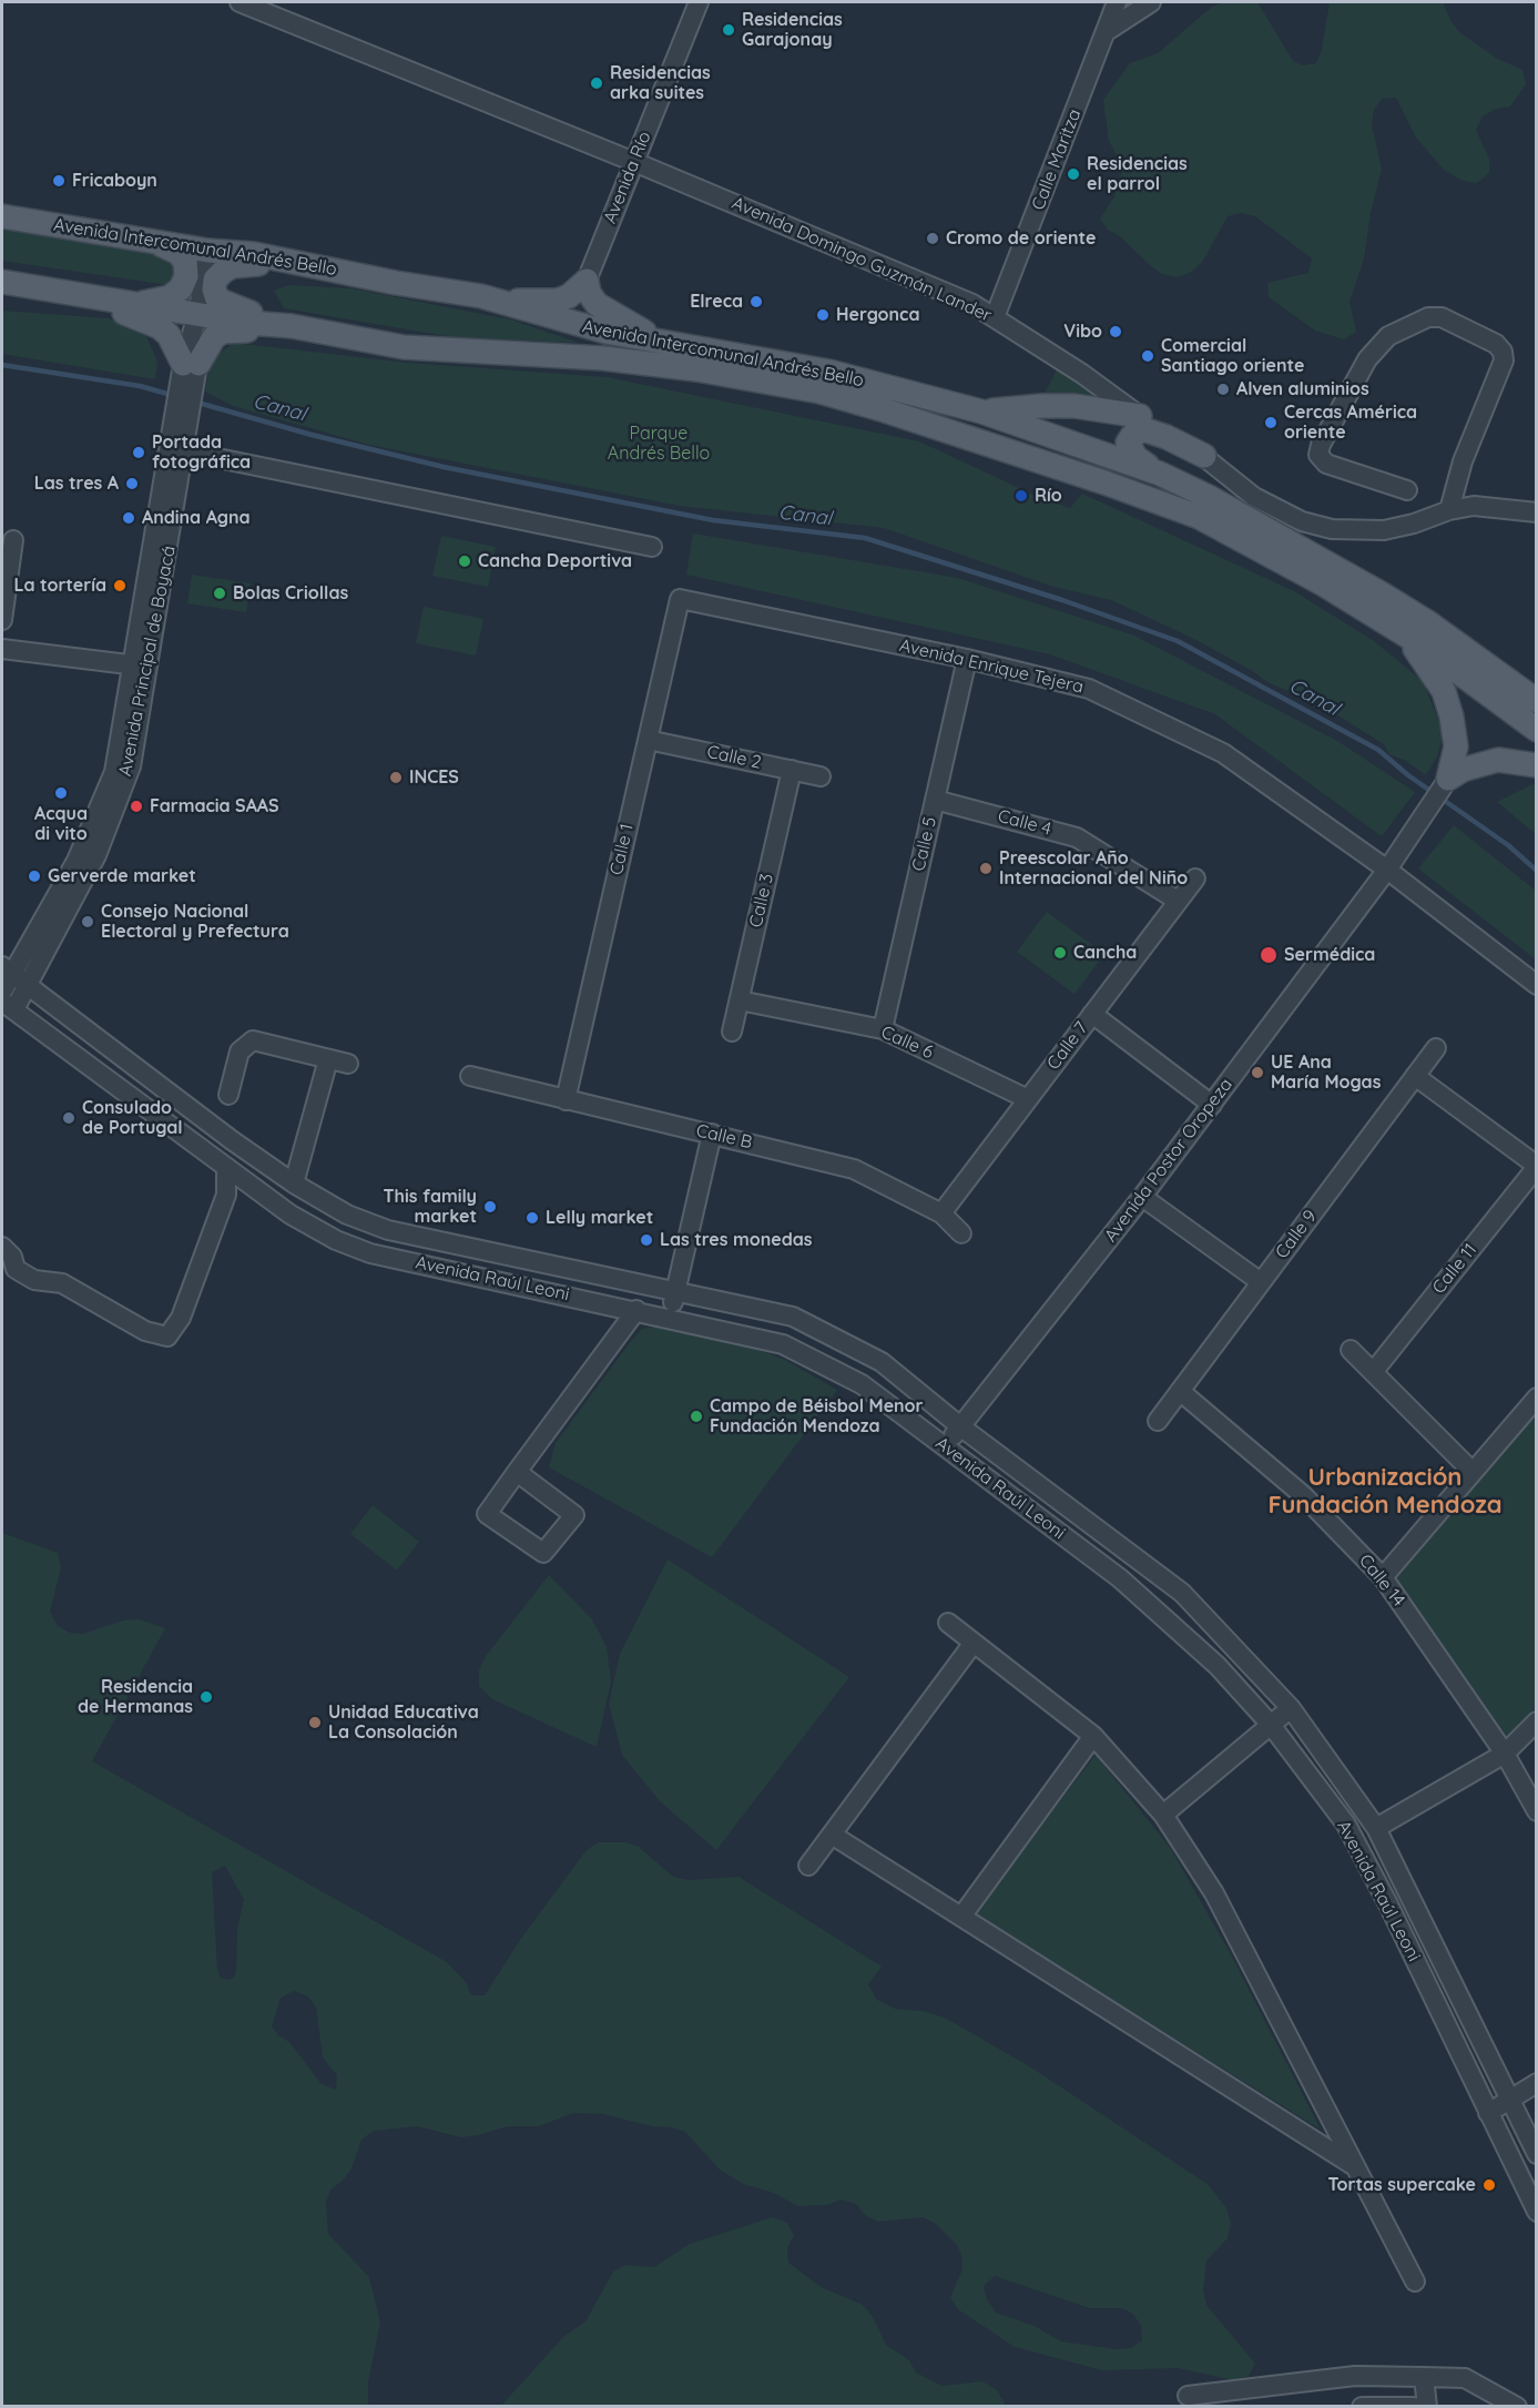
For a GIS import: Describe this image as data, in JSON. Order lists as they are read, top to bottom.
{
  "streets": {
    "main road": ["Avenida Intercomunal Andrés Bello"],
    "street": [
      "Calle Maritza",
      "Avenida Río",
      "Avenida Domingo Guzmán Lander",
      "Avenida Principal de Boyacá",
      "Avenida Enrique Tejera",
      "Calle 2",
      "Calle 4",
      "Calle 5",
      "Calle 1",
      "Calle 3",
      "Calle 6",
      "Calle 7",
      "Calle B",
      "Avenida Postor Oropeza",
      "Calle 9",
      "Calle 11",
      "Avenida Raúl Leoni",
      "Calle 14"
    ]
  },
  "crossings": [
    ["Calle Maritza", "Avenida Domingo Guzmán Lander"],
    ["Avenida Río", "Avenida Domingo Guzmán Lander"],
    ["Avenida Intercomunal Andrés Bello", "Avenida Principal de Boyacá"],
    ["Avenida Principal de Boyacá", "Avenida Raúl Leoni"],
    ["Avenida Enrique Tejera", "Calle 5"],
    ["Avenida Enrique Tejera", "Calle 1"],
    ["Avenida Enrique Tejera", "Avenida Postor Oropeza"],
    ["Calle 2", "Calle 1"],
    ["Calle 2", "Calle 3"],
    ["Calle 4", "Calle 5"],
    ["Calle 4", "Calle 7"],
    ["Calle 5", "Calle 6"],
    ["Calle 1", "Calle B"],
    ["Calle 3", "Calle 6"],
    ["Calle 6", "Calle 7"],
    ["Calle 7", "Calle B"],
    ["Avenida Postor Oropeza", "Avenida Raúl Leoni"],
    ["Calle 9", "Calle 14"]
  ],
  "districts": ["Urbanización Fundación Mendoza"],
  "water": ["Canal"],
  "parks": ["Parque Andrés Bello"],
  "places": [
    "Residencias Garajonay",
    "Residencias arka suites",
    "Residencias el parrol",
    "Fricaboyn",
    "Cromo de oriente",
    "Elreca",
    "Hergonca",
    "Vibo",
    "Comercial Santiago oriente",
    "Alven aluminios",
    "Cercas América oriente",
    "Portada fotográfica",
    "Las tres A",
    "Río",
    "Andina Agna",
    "Cancha Deportiva",
    "La tortería",
    "Bolas Criollas",
    "INCES",
    "Acqua di vito",
    "Farmacia SAAS",
    "Preescolar Año Internacional del Niño",
    "Gerverde market",
    "Consejo Nacional Electoral y Prefectura",
    "Cancha",
    "Sermédica",
    "UE Ana María Mogas",
    "Consulado de Portugal",
    "This family market",
    "Lelly market",
    "Las tres monedas",
    "Campo de Béisbol Menor Fundación Mendoza",
    "Residencia de Hermanas",
    "Unidad Educativa La Consolación",
    "Tortas supercake"
  ]
}
